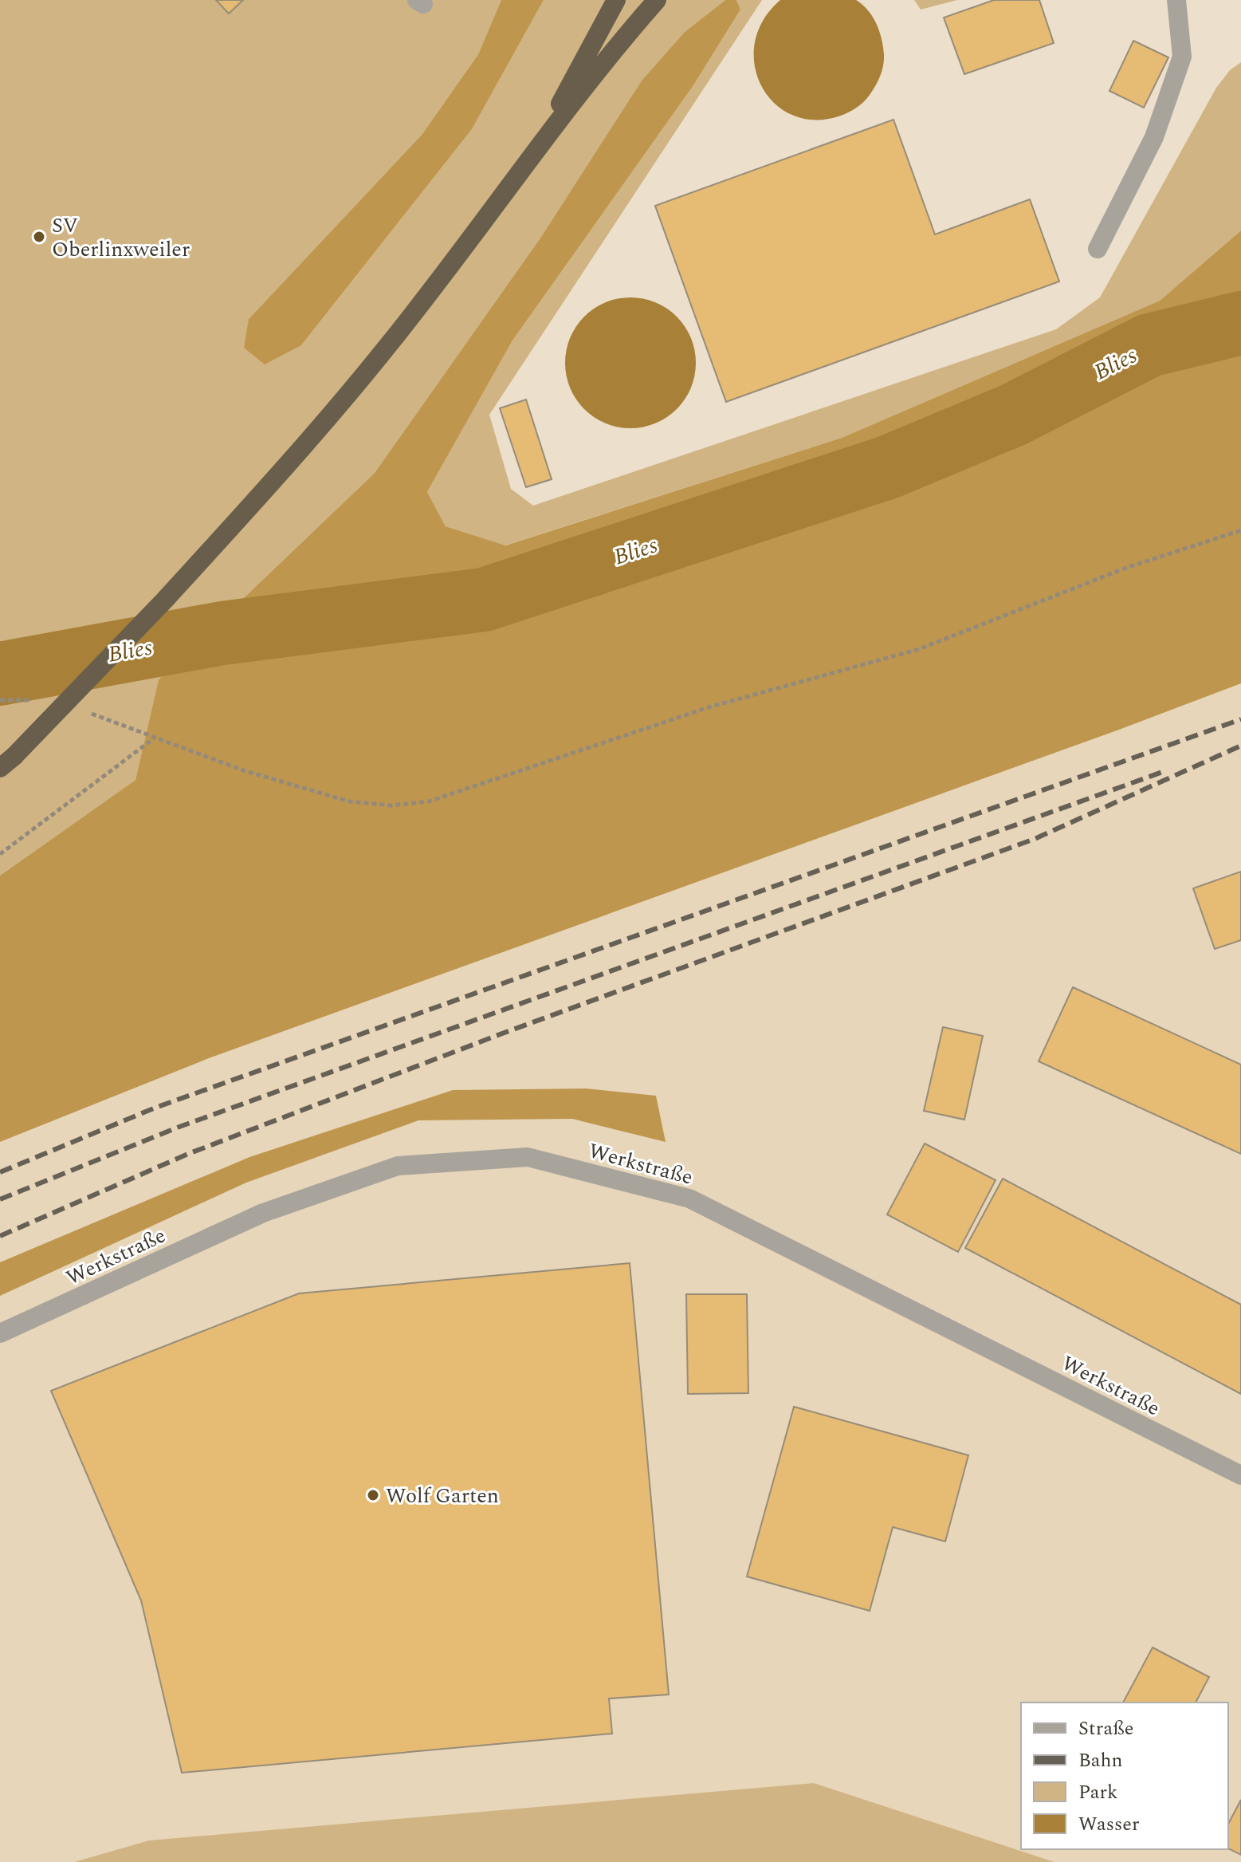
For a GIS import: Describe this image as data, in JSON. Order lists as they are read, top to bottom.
{
  "streets": {
    "street": ["Werkstraße"]
  },
  "water": ["Blies"],
  "places": ["SV Oberlinxweiler", "Wolf Garten"],
  "legend": [
    "Straße",
    "Bahn",
    "Park",
    "Wasser"
  ]
}
